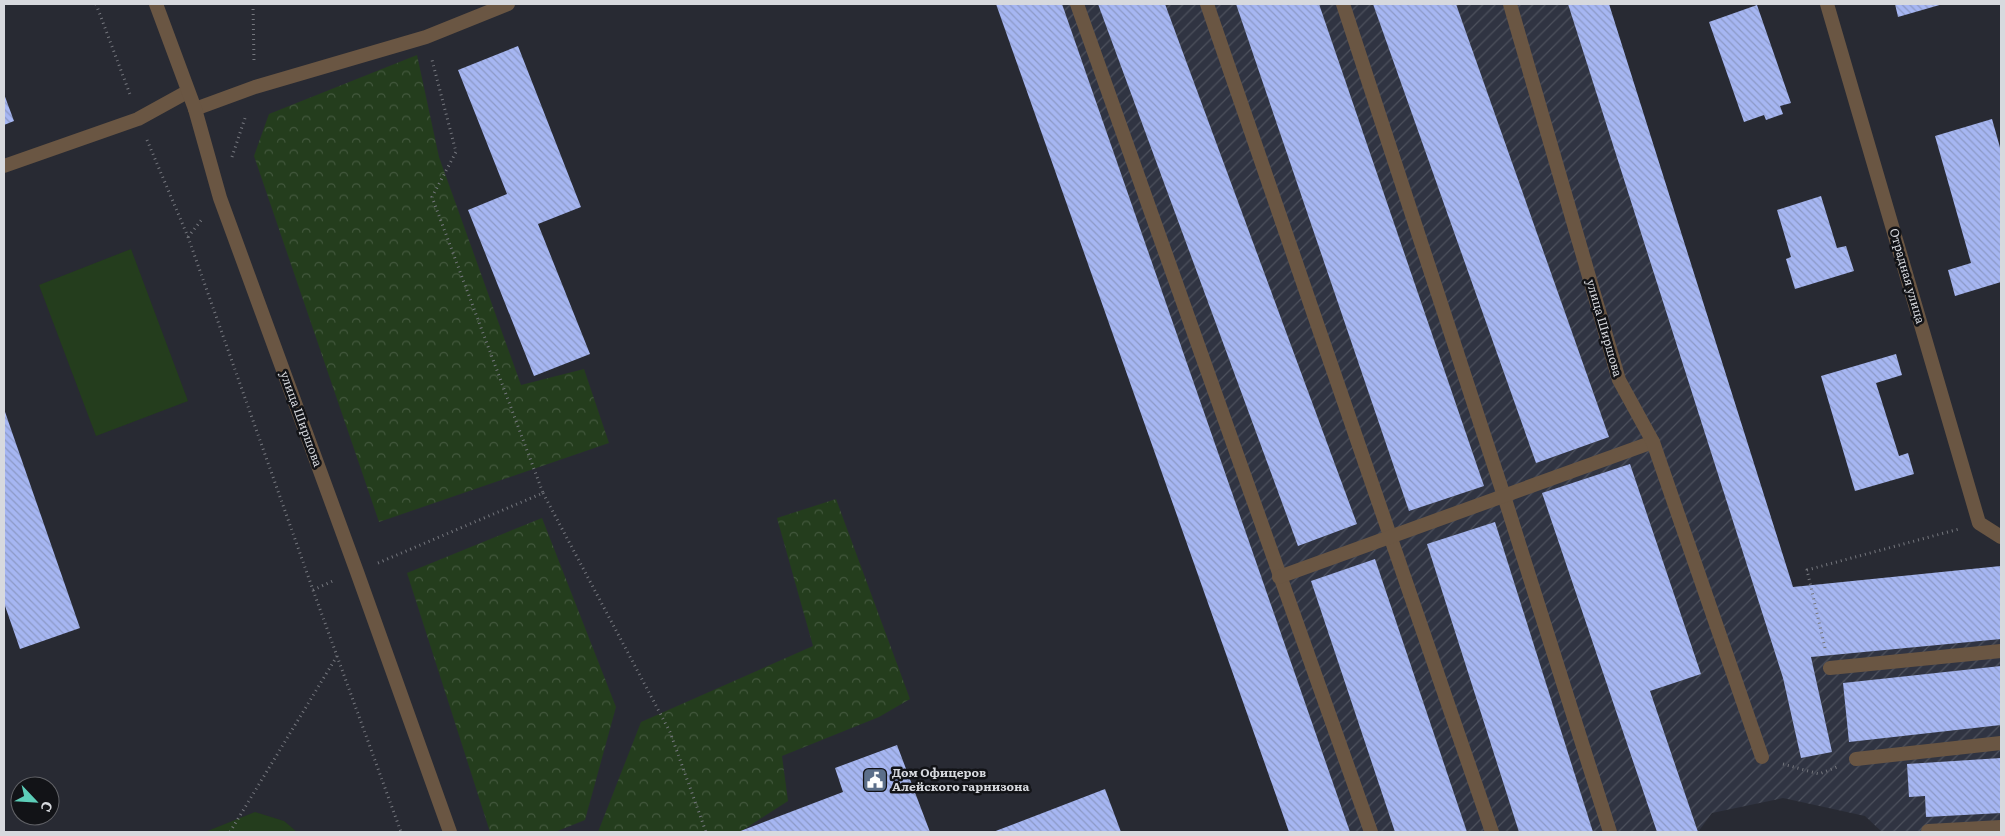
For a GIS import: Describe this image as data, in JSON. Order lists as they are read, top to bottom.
{
  "streets": {
    "street": ["Отрадная улица", "улица Ширшова"]
  },
  "places": {
    "public building": ["Дом Офицеров Алейского гарнизона"]
  },
  "north": "bottom right"
}
